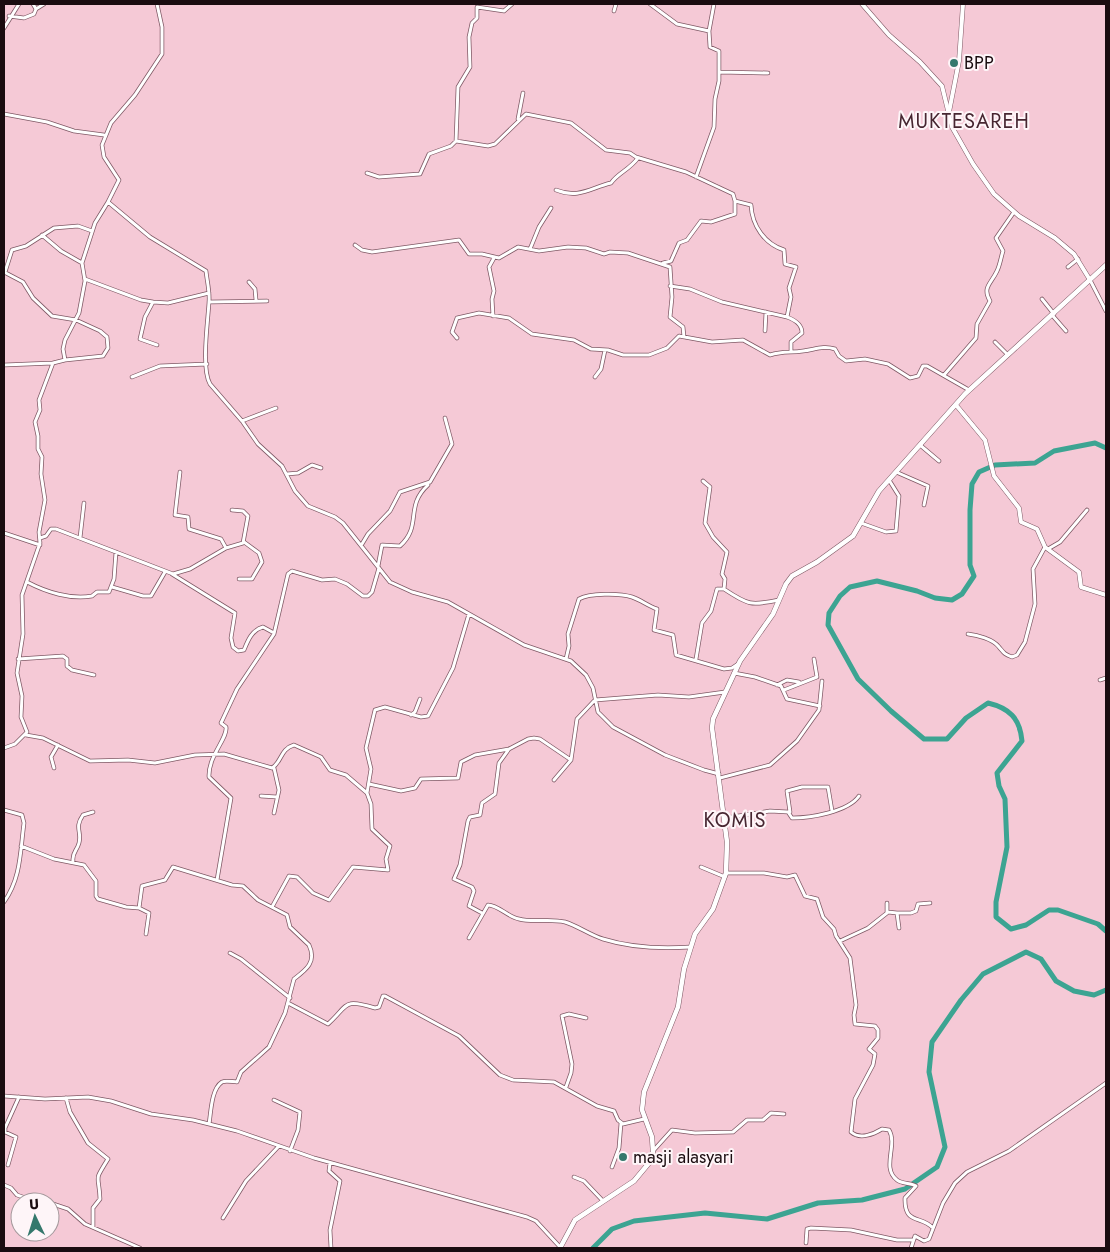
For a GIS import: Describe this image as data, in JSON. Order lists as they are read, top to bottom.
{
  "districts": ["MUKTESAREH", "KOMIS"],
  "places": ["BPP", "masji alasyari"],
  "north": "top"
}
